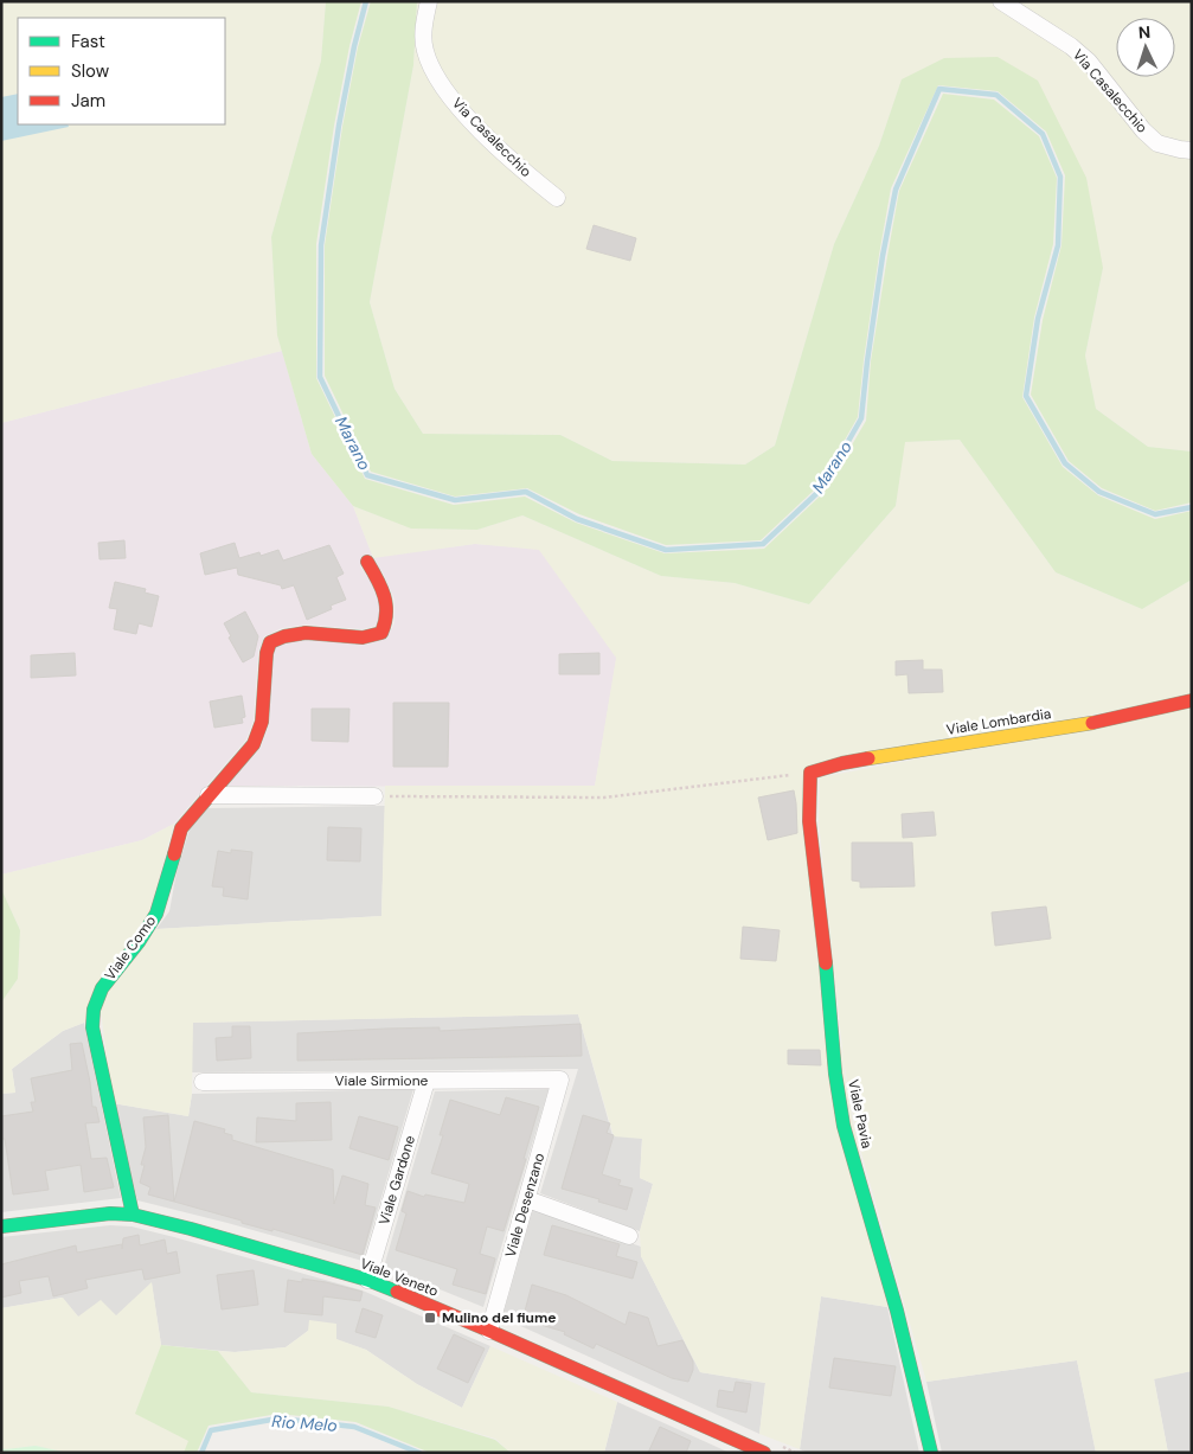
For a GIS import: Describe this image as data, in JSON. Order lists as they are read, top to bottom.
{
  "streets": {
    "street": [
      "Via Casalecchio",
      "Viale Lombardia",
      "Viale Como",
      "Viale Sirmione",
      "Viale Pavia",
      "Viale Gardone",
      "Viale Desenzano",
      "Viale Veneto"
    ]
  },
  "crossings": [
    ["Viale Lombardia", "Viale Pavia"],
    ["Viale Como", "Viale Veneto"],
    ["Viale Sirmione", "Viale Gardone"],
    ["Viale Sirmione", "Viale Desenzano"],
    ["Viale Gardone", "Viale Veneto"],
    ["Viale Desenzano", "Viale Veneto"]
  ],
  "water": ["Marano", "Rio Melo"],
  "places": {
    "transit": ["Mulino del fiume"]
  },
  "legend": ["Fast", "Slow", "Jam"],
  "north": "top"
}
